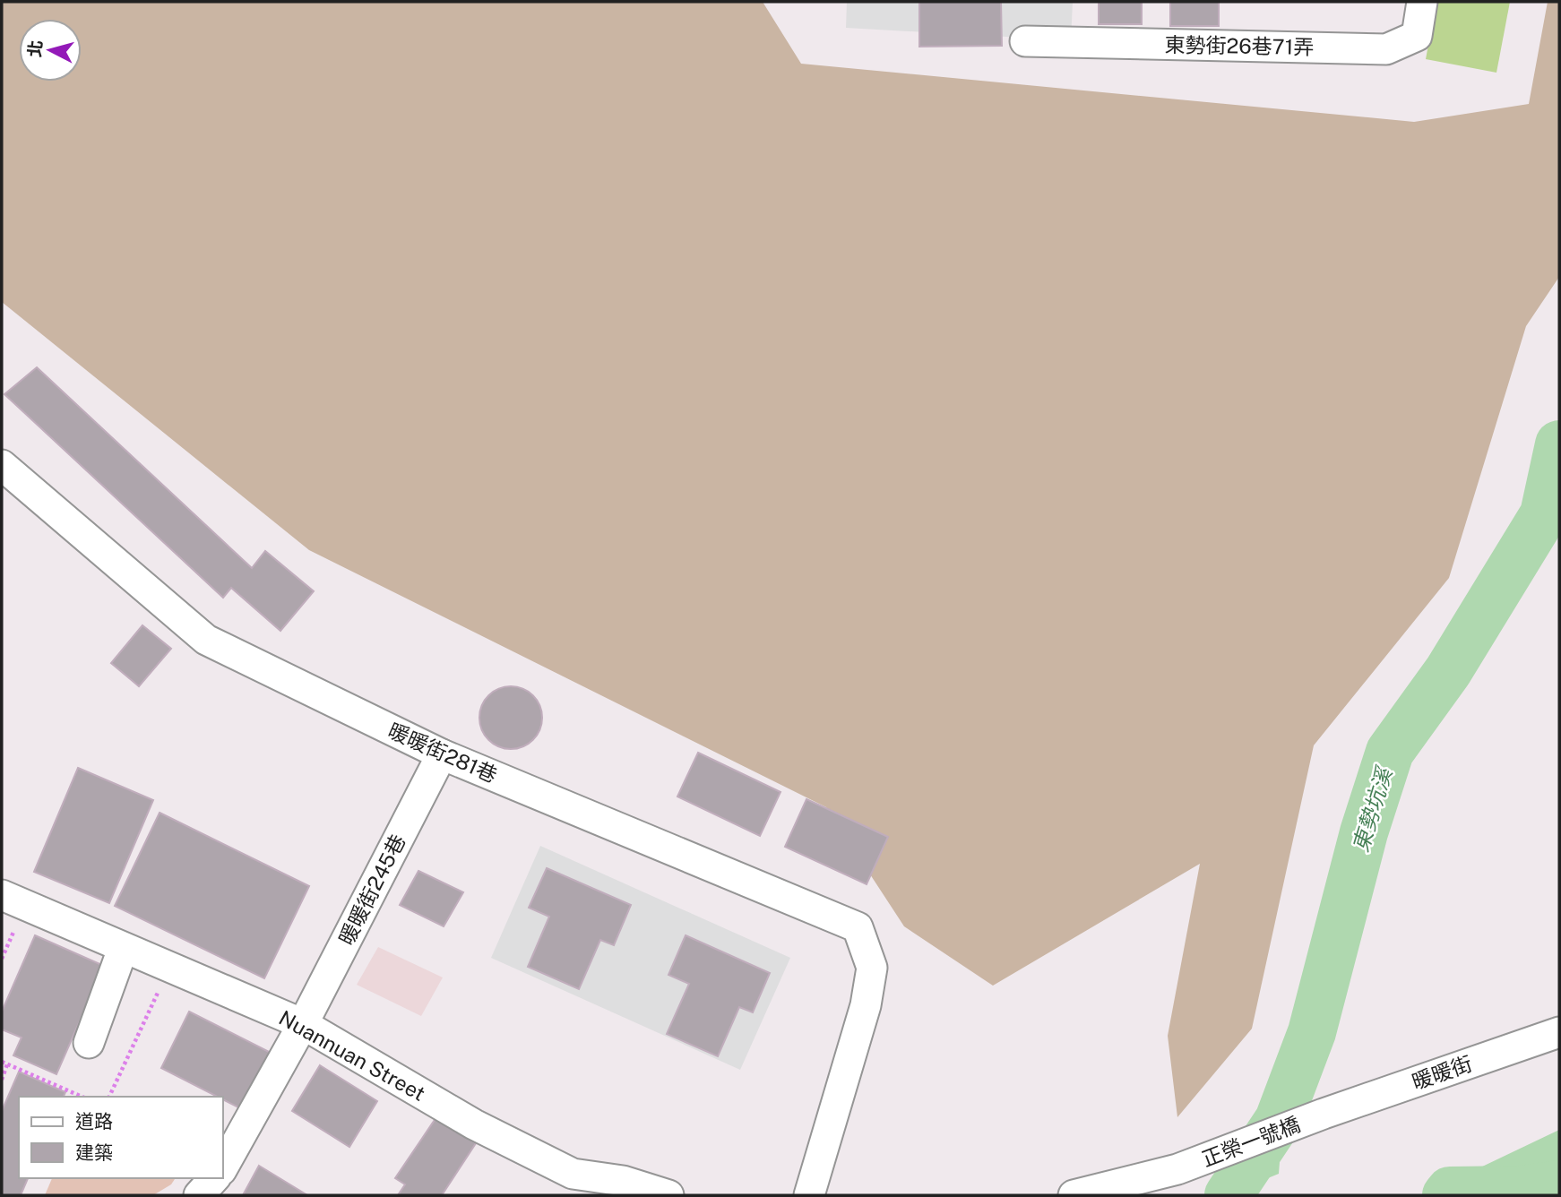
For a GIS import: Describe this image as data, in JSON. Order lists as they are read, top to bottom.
{
  "streets": {
    "street": [
      "東勢街26巷71弄",
      "暖暖街281巷",
      "暖暖街245巷",
      "Nuannuan Street",
      "暖暖街",
      "正榮一號橋"
    ]
  },
  "crossings": [
    ["暖暖街281巷", "暖暖街245巷"],
    ["暖暖街245巷", "Nuannuan Street"],
    ["暖暖街", "正榮一號橋"]
  ],
  "water": ["東勢坑溪"],
  "legend": ["道路", "建築"],
  "north": "left"
}
